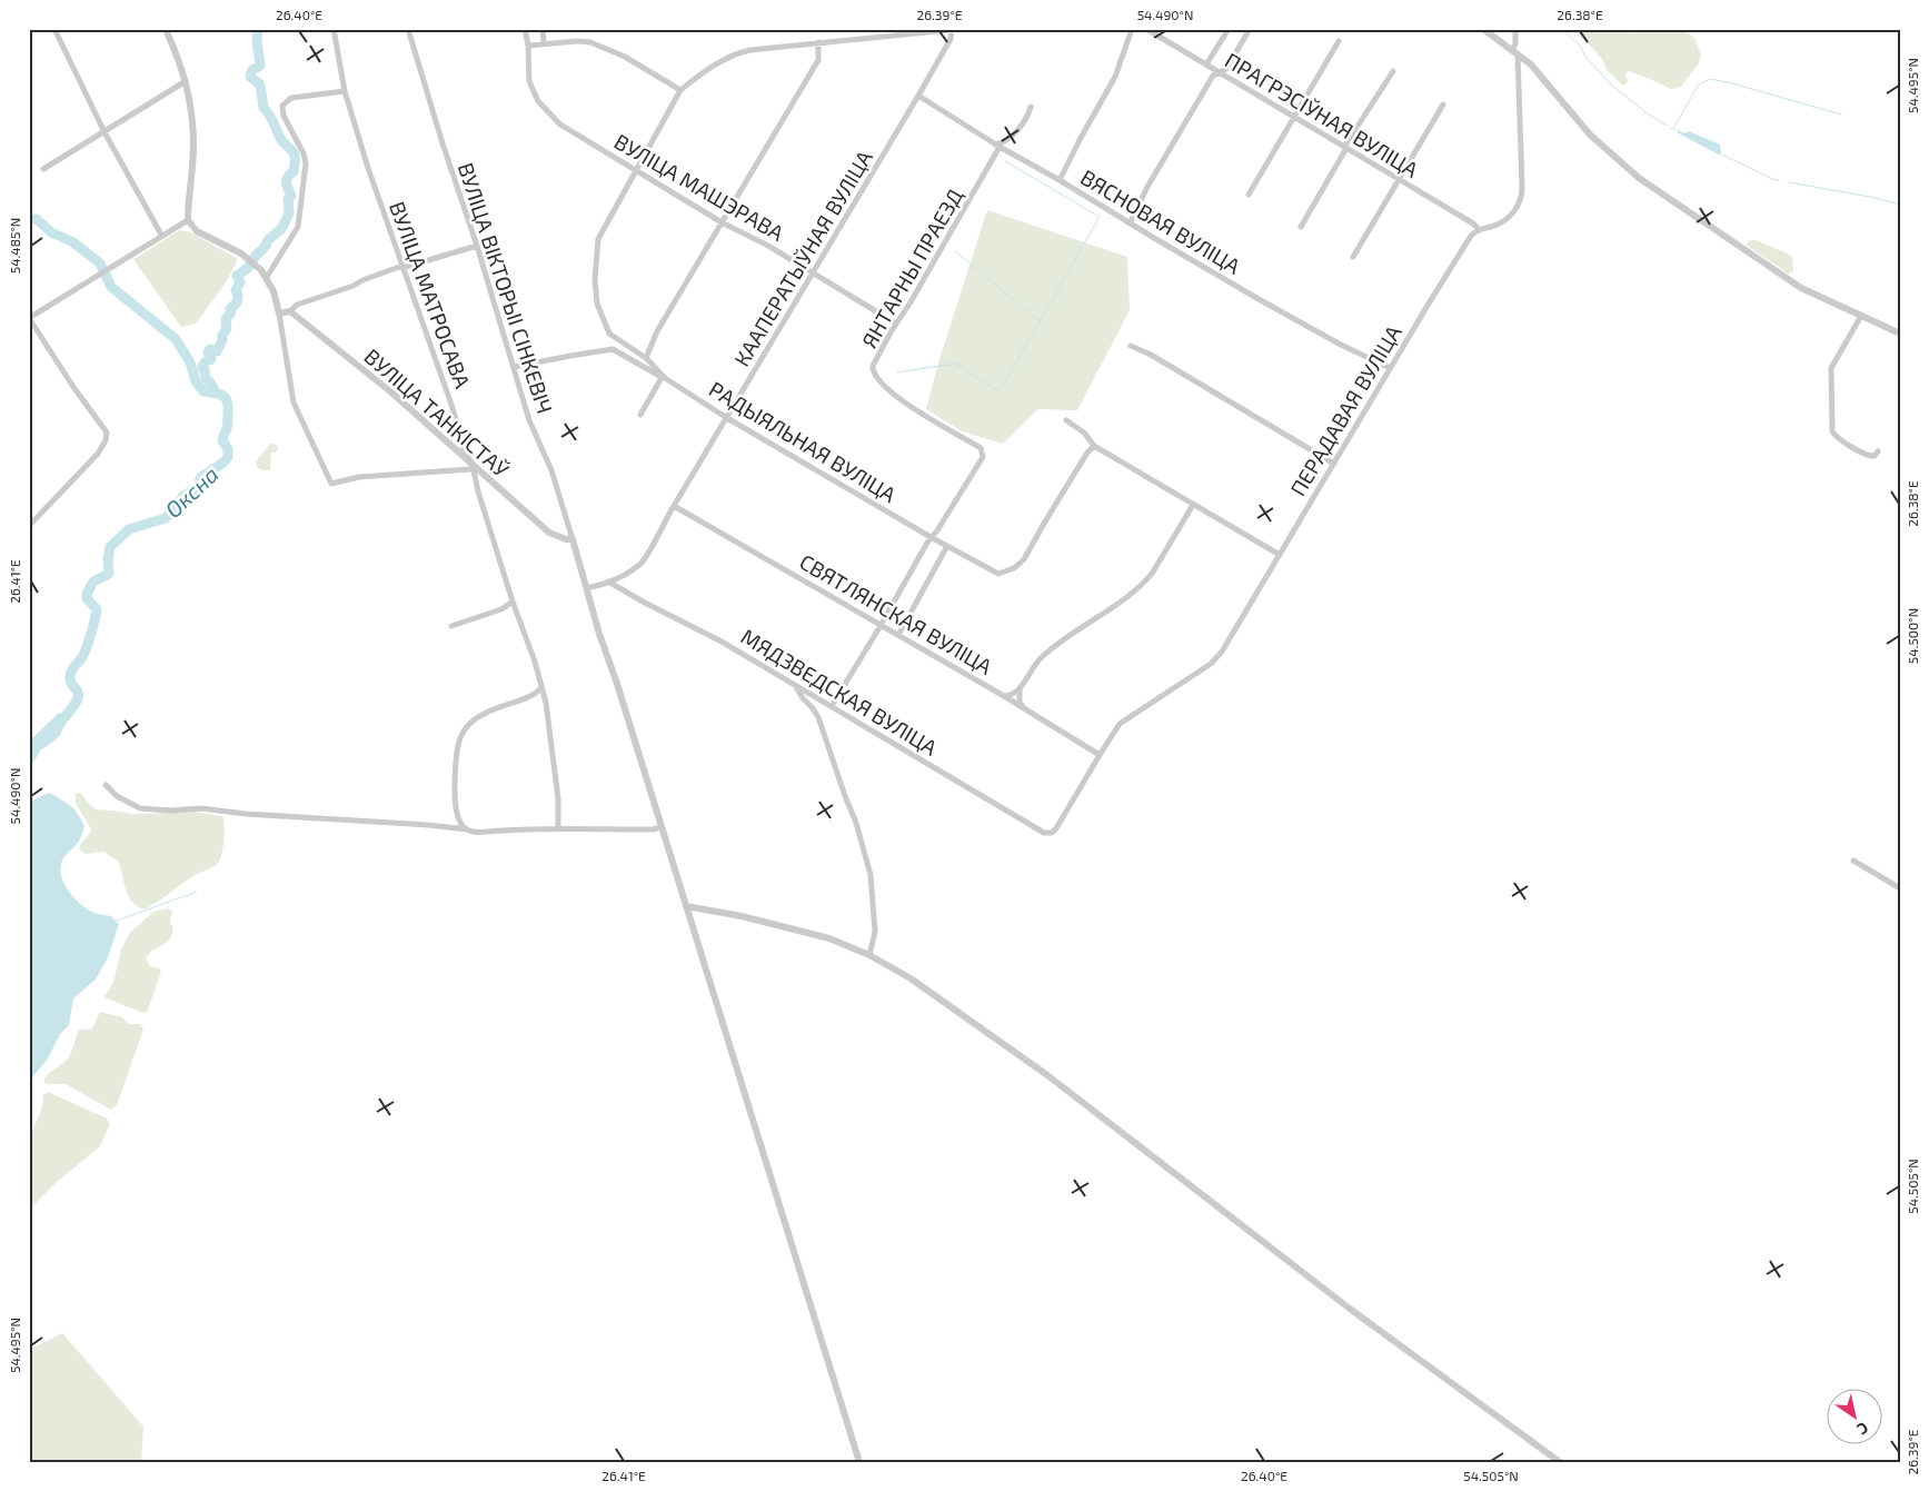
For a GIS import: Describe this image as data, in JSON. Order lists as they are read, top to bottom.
{
  "streets": {
    "street": [
      "ПРАГРЭСІЎНАЯ ВУЛІЦА",
      "ВУЛІЦА МАШЭРАВА",
      "ВЯСНОВАЯ ВУЛІЦА",
      "КААПЕРАТЫЎНАЯ ВУЛІЦА",
      "ЯНТАРНЫ ПРАЕЗД",
      "ВУЛІЦА ВІКТОРЫІ СІНКЕВІЧ",
      "ВУЛІЦА МАТРОСАВА",
      "ПЕРАДАВАЯ ВУЛІЦА",
      "ВУЛІЦА ТАНКІСТАЎ",
      "РАДЫЯЛЬНАЯ ВУЛІЦА",
      "СВЯТЛЯНСКАЯ ВУЛІЦА",
      "МЯДЗВЕДСКАЯ ВУЛІЦА"
    ]
  },
  "crossings": [
    ["ПРАГРЭСІЎНАЯ ВУЛІЦА", "ПЕРАДАВАЯ ВУЛІЦА"],
    ["ВУЛІЦА МАШЭРАВА", "КААПЕРАТЫЎНАЯ ВУЛІЦА"],
    ["ВУЛІЦА МАШЭРАВА", "ЯНТАРНЫ ПРАЕЗД"],
    ["ВЯСНОВАЯ ВУЛІЦА", "КААПЕРАТЫЎНАЯ ВУЛІЦА"],
    ["ВЯСНОВАЯ ВУЛІЦА", "ЯНТАРНЫ ПРАЕЗД"],
    ["ВЯСНОВАЯ ВУЛІЦА", "ПЕРАДАВАЯ ВУЛІЦА"],
    ["КААПЕРАТЫЎНАЯ ВУЛІЦА", "ВУЛІЦА ВІКТОРЫІ СІНКЕВІЧ"],
    ["КААПЕРАТЫЎНАЯ ВУЛІЦА", "РАДЫЯЛЬНАЯ ВУЛІЦА"],
    ["КААПЕРАТЫЎНАЯ ВУЛІЦА", "СВЯТЛЯНСКАЯ ВУЛІЦА"],
    ["КААПЕРАТЫЎНАЯ ВУЛІЦА", "МЯДЗВЕДСКАЯ ВУЛІЦА"],
    ["ЯНТАРНЫ ПРАЕЗД", "РАДЫЯЛЬНАЯ ВУЛІЦА"],
    ["ВУЛІЦА ВІКТОРЫІ СІНКЕВІЧ", "ВУЛІЦА ТАНКІСТАЎ"],
    ["ВУЛІЦА МАТРОСАВА", "ВУЛІЦА ТАНКІСТАЎ"],
    ["ПЕРАДАВАЯ ВУЛІЦА", "СВЯТЛЯНСКАЯ ВУЛІЦА"],
    ["ПЕРАДАВАЯ ВУЛІЦА", "МЯДЗВЕДСКАЯ ВУЛІЦА"]
  ],
  "water": ["Оксна"],
  "north": "bottom right",
  "coordinates": [
    "26.40°E",
    "26.39°E",
    "54.490°N",
    "26.38°E",
    "54.495°N",
    "54.485°N",
    "26.41°E",
    "54.500°N",
    "54.505°N"
  ]
}
